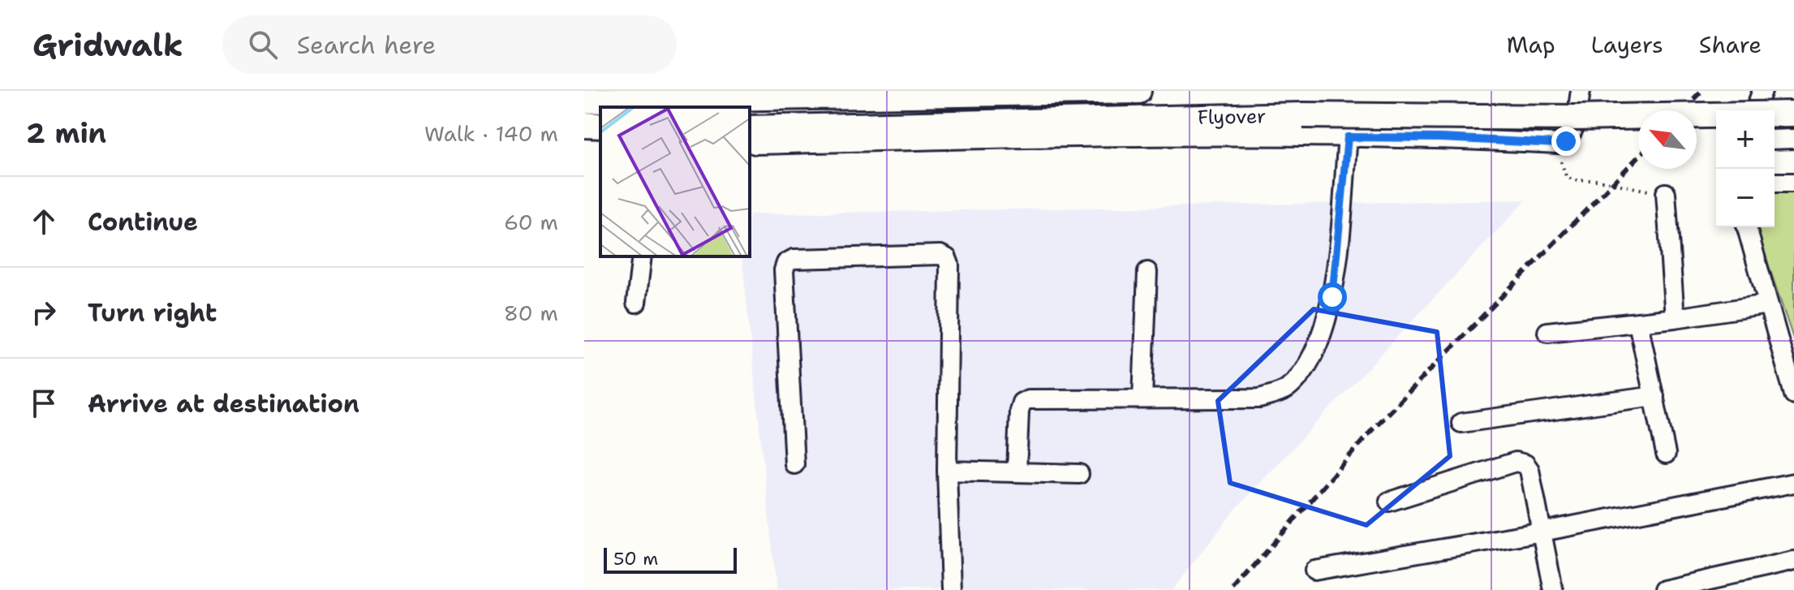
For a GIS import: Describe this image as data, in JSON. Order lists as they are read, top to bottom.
{
  "streets": {
    "main road": ["Flyover"]
  },
  "scale_bar": "50 m",
  "north": "top left",
  "page": {
    "header": "Gridwalk",
    "search": "Search here",
    "nav": ["Map", "Layers", "Share"],
    "heading": ["2 min", "Walk · 140 m"],
    "map_buttons": ["+", "−"],
    "list": [
      ["Continue", "60 m"],
      ["Turn right", "80 m"],
      "Arrive at destination"
    ],
    "scale": "50 m"
  }
}
